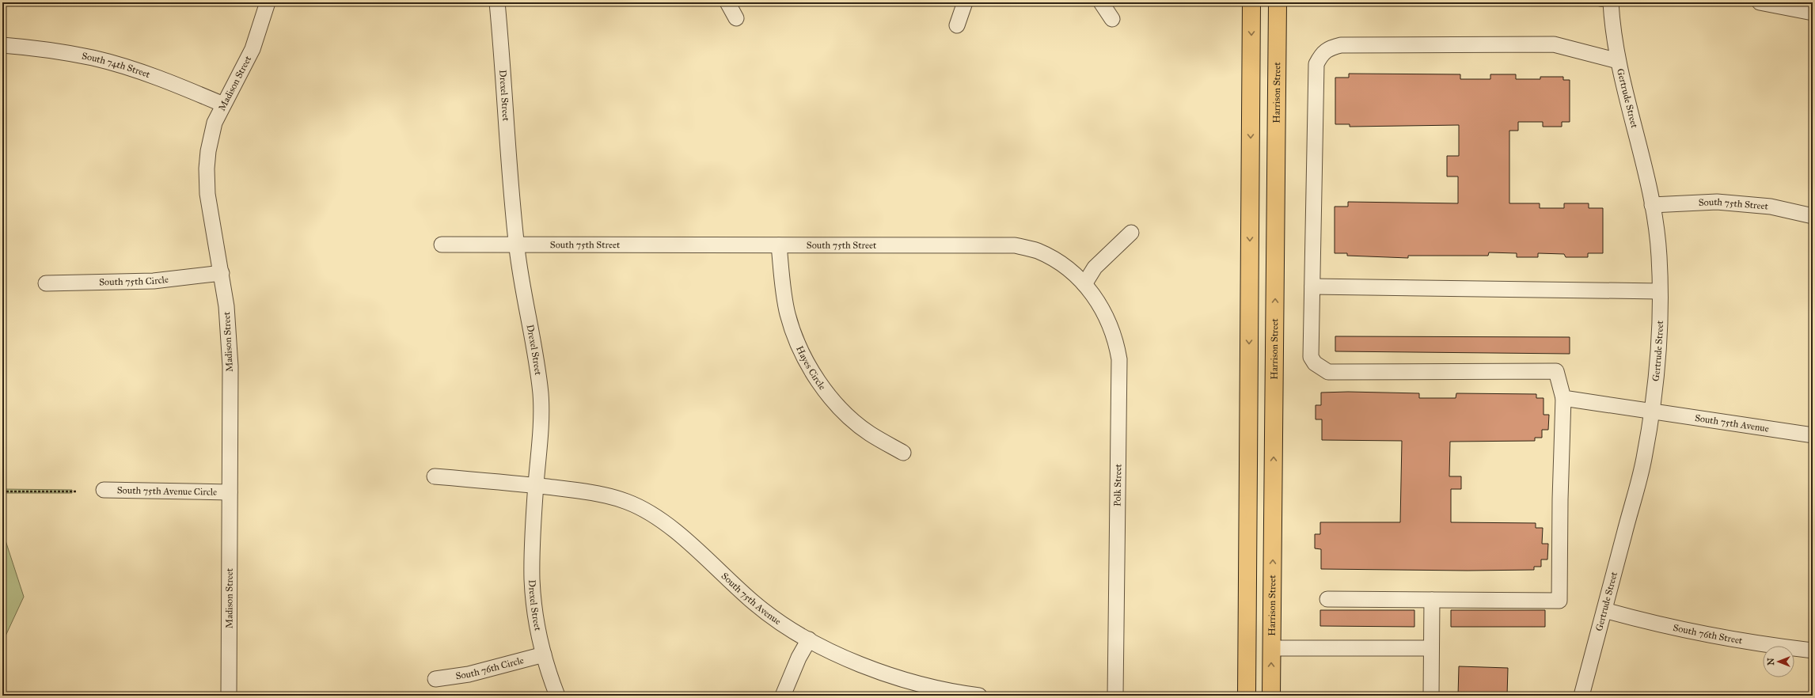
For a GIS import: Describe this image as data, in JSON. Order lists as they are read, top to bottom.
{
  "streets": {
    "main road": ["Harrison Street"],
    "street": [
      "South 74th Street",
      "Madison Street",
      "Drexel Street",
      "Gertrude Street",
      "South 75th Street",
      "South 75th Circle",
      "Hayes Circle",
      "South 75th Avenue",
      "Polk Street",
      "South 75th Avenue Circle",
      "South 76th Street",
      "South 76th Circle"
    ]
  },
  "crossings": [
    ["South 74th Street", "Madison Street"],
    ["Madison Street", "South 75th Circle"],
    ["Madison Street", "South 75th Avenue Circle"],
    ["Drexel Street", "South 75th Street"],
    ["Drexel Street", "South 75th Avenue"],
    ["Drexel Street", "South 76th Circle"],
    ["Gertrude Street", "South 75th Street"],
    ["Gertrude Street", "South 75th Avenue"],
    ["Gertrude Street", "South 76th Street"],
    ["South 75th Street", "Hayes Circle"],
    ["South 75th Street", "Polk Street"]
  ],
  "north": "left"
}
